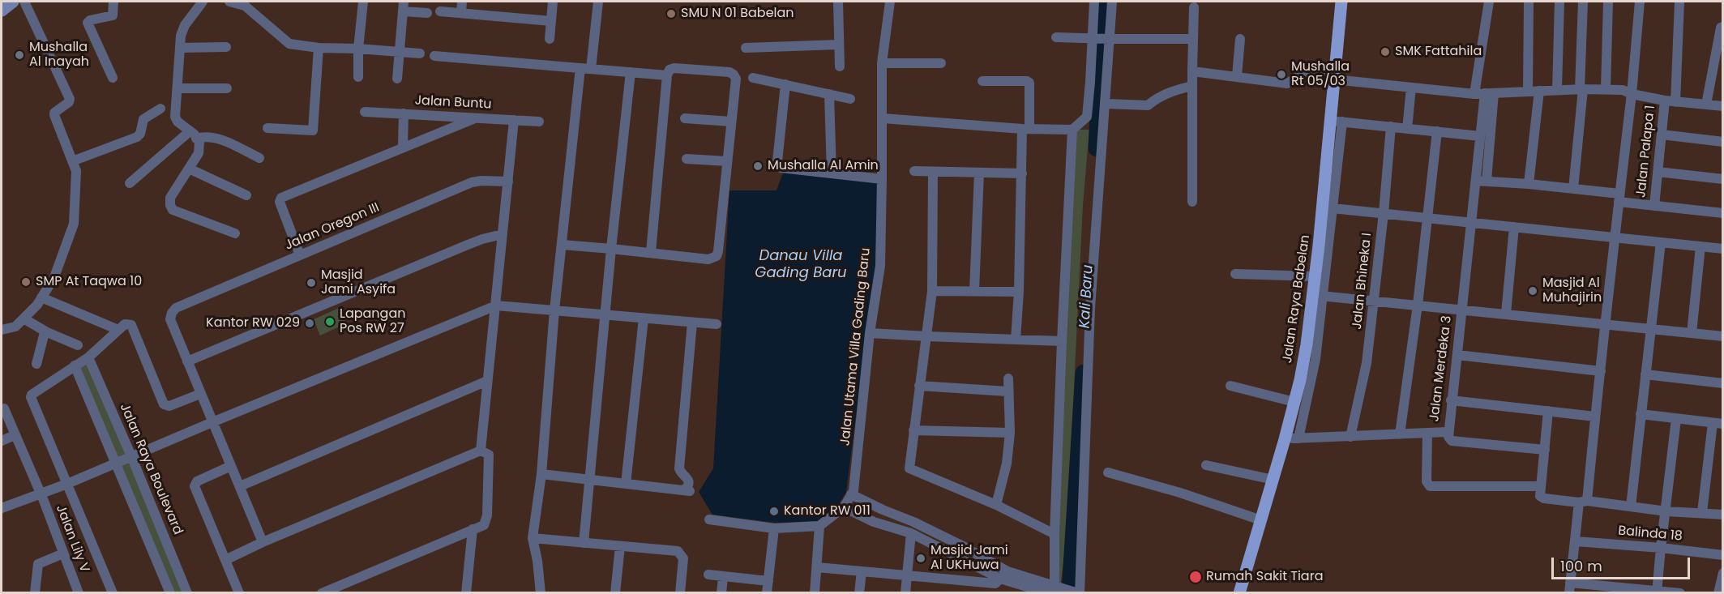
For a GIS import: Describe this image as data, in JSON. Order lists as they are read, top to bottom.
{
  "streets": {
    "main road": ["Jalan Raya Babelan"],
    "street": [
      "Jalan Buntu",
      "Jalan Palapa 1",
      "Jalan Oregon III",
      "Jalan Bhineka I",
      "Jalan Utama Villa Gading Baru",
      "Jalan Merdeka 3",
      "Jalan Raya Boulevard",
      "Balinda 18",
      "Jalan Lily V"
    ]
  },
  "water": ["Danau Villa Gading Baru", "Kali Baru"],
  "places": [
    "SMU N 01 Babelan",
    "SMK Fattahila",
    "Mushalla Al Inayah",
    "Mushalla Rt 05/03",
    "Mushalla Al Amin",
    "SMP At Taqwa 10",
    "Masjid Jami Asyifa",
    "Masjid Al Muhajirin",
    "Lapangan Pos RW 27",
    "Kantor RW 029",
    "Kantor RW 011",
    "Masjid Jami Al UKHuwa",
    "Rumah Sakit Tiara"
  ],
  "scale_bar": "100 m"
}
